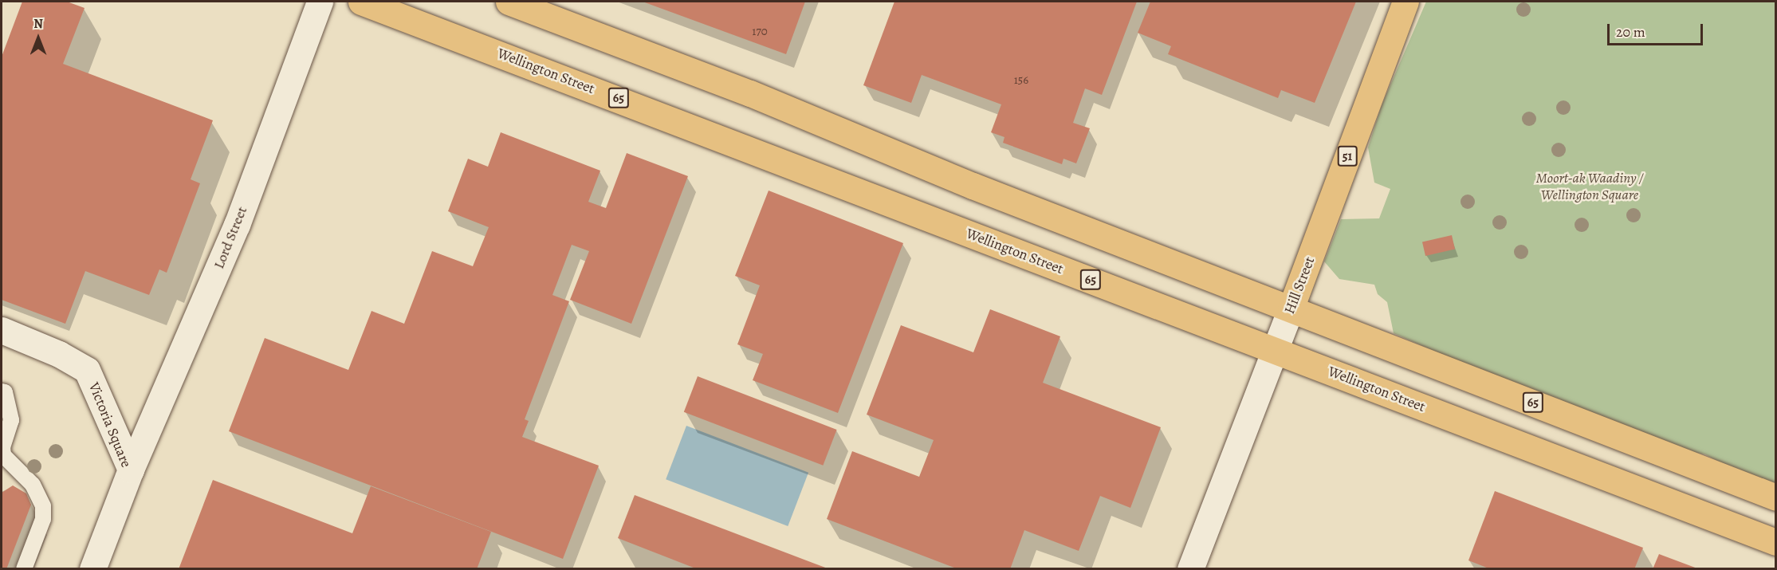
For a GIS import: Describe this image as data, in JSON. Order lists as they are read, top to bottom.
{
  "streets": {
    "main road": [
      "Wellington Street",
      "65",
      "51",
      "Lord Street",
      "Hill Street",
      "Victoria Square"
    ]
  },
  "crossings": [
    ["Wellington Street", "Hill Street"],
    ["65", "Hill Street"],
    ["Lord Street", "Victoria Square"]
  ],
  "parks": ["Moort-ak Waadiny / Wellington Square"],
  "house_numbers": ["170", "156"],
  "scale_bar": "20 m",
  "north": "top"
}
